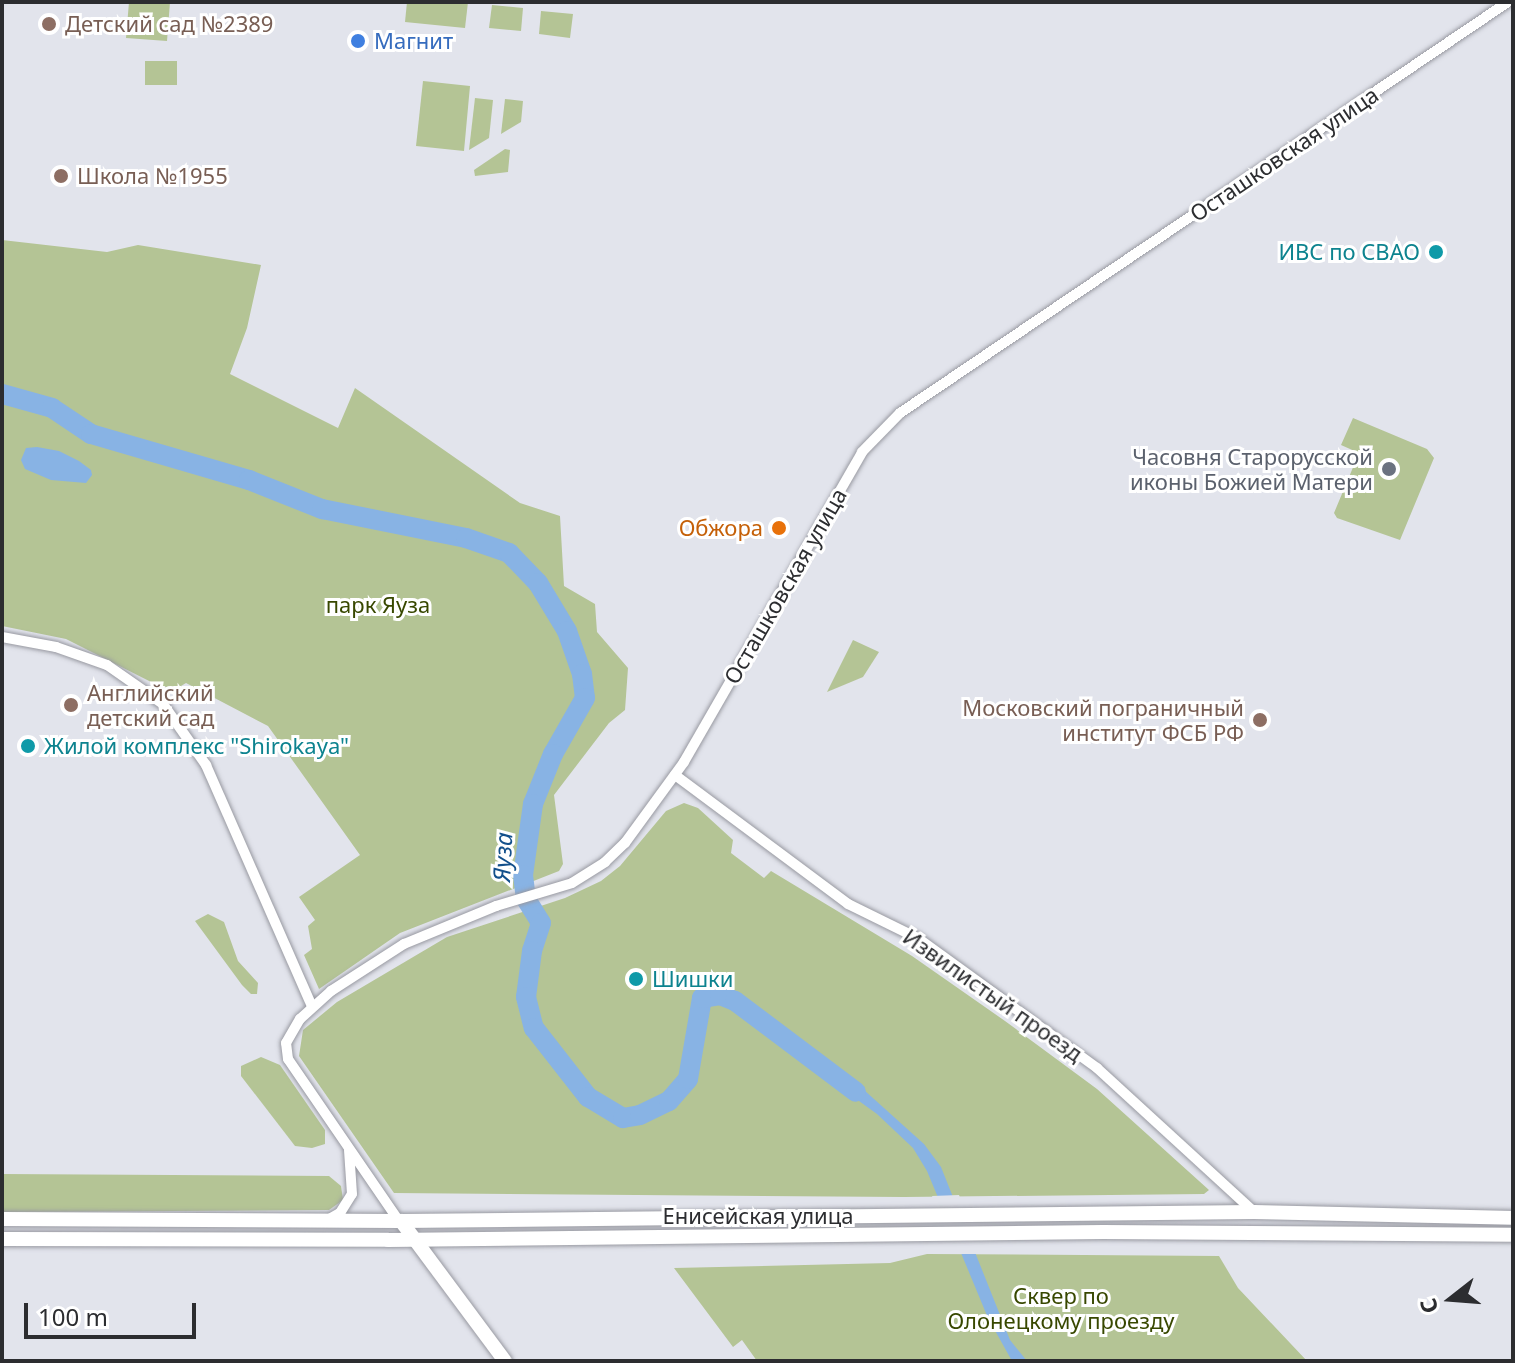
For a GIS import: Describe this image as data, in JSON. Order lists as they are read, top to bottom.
{
  "streets": {
    "main road": ["Осташковская улица", "Енисейская улица"],
    "street": ["Извилистый проезд"]
  },
  "crossings": [
    ["Осташковская улица", "Извилистый проезд"],
    ["Осташковская улица", "Енисейская улица"],
    ["Извилистый проезд", "Енисейская улица"]
  ],
  "water": ["Яуза"],
  "parks": ["парк Яуза", "Сквер по Олонецкому проезду"],
  "places": [
    "Детский сад №2389",
    "Магнит",
    "Школа №1955",
    "ИВС по СВАО",
    "Часовня Старорусской иконы Божией Матери",
    "Обжора",
    "Английский детский сад",
    "Московский пограничный институт ФСБ РФ",
    "Жилой комплекс \"Shirokaya\"",
    "Шишки"
  ],
  "scale_bar": "100 m",
  "north": "left"
}
